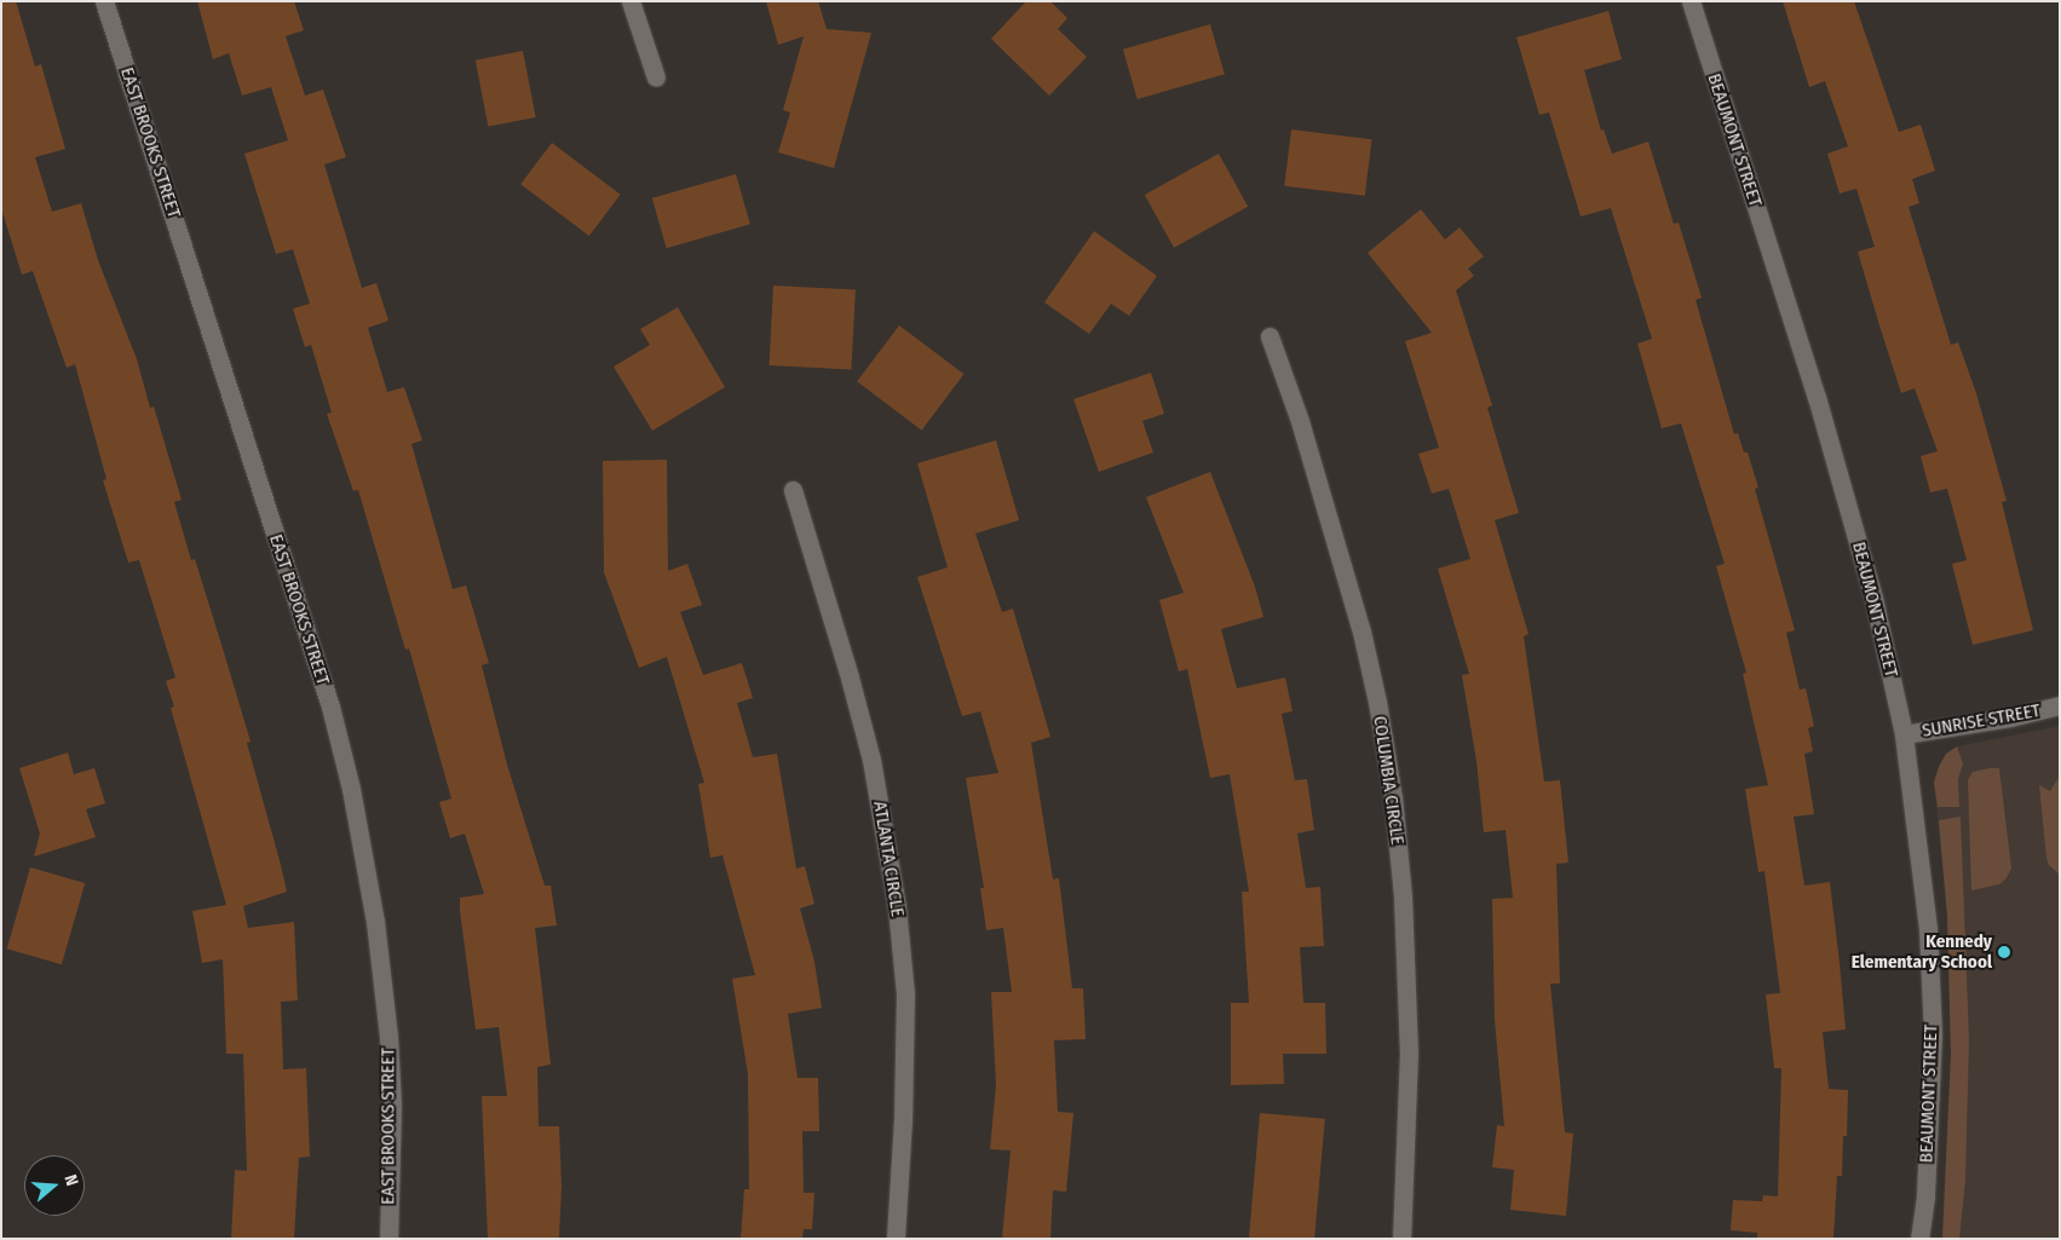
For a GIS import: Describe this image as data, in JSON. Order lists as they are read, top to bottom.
{
  "streets": {
    "street": [
      "BEAUMONT STREET",
      "EAST BROOKS STREET",
      "SUNRISE STREET",
      "COLUMBIA CIRCLE",
      "ATLANTA CIRCLE"
    ]
  },
  "crossings": [
    ["BEAUMONT STREET", "SUNRISE STREET"]
  ],
  "places": ["Kennedy Elementary School"],
  "north": "right"
}
